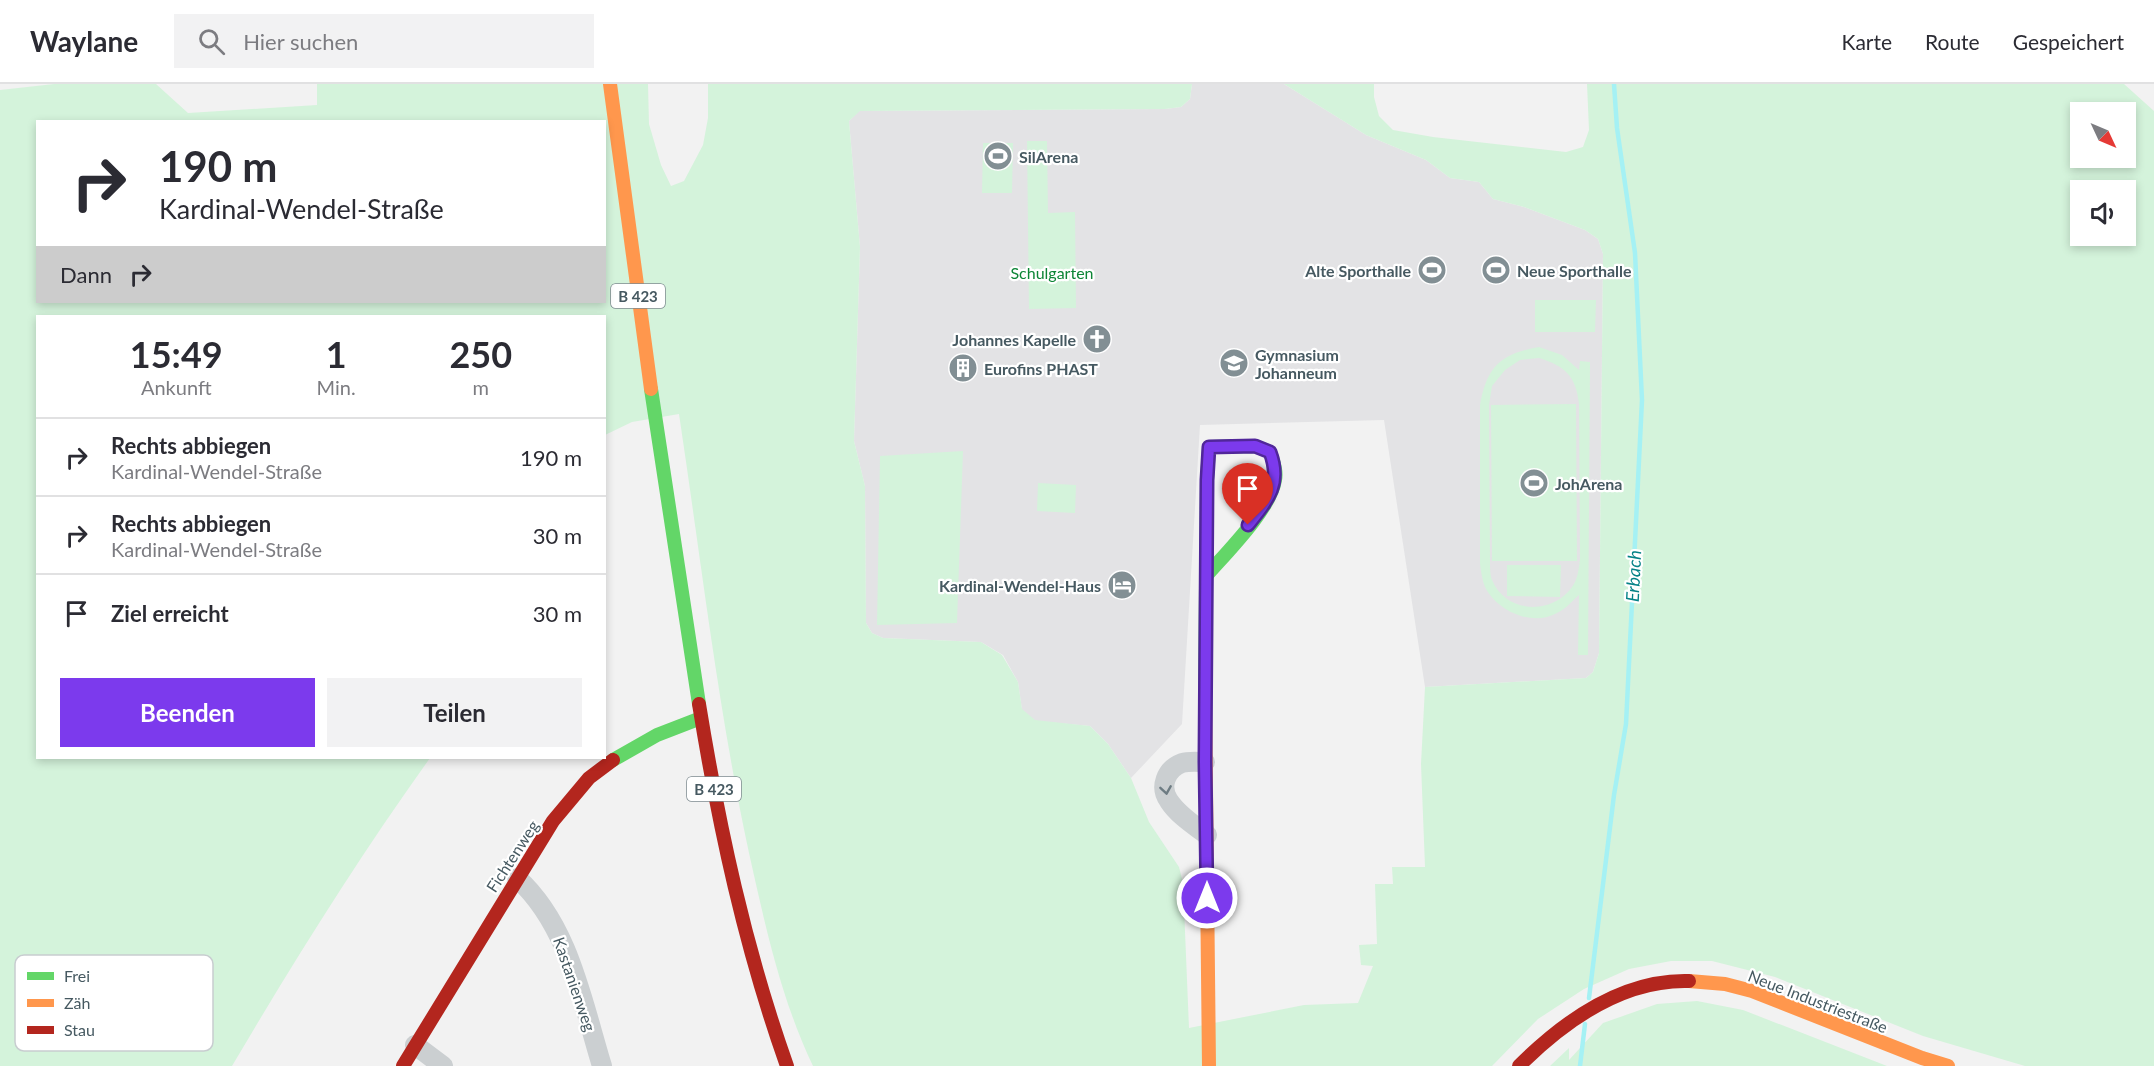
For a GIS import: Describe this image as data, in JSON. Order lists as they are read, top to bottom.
{
  "streets": {
    "street": [
      "B 423",
      "Fichtenweg",
      "Kastanienweg",
      "Neue Industriestraße"
    ]
  },
  "crossings": [
    ["B 423", "Fichtenweg"],
    ["Fichtenweg", "Kastanienweg"]
  ],
  "water": ["Erbach"],
  "parks": ["Schulgarten"],
  "places": {
    "sports": [
      "SilArena",
      "Alte Sporthalle",
      "Neue Sporthalle",
      "JohArena"
    ],
    "church": ["Johannes Kapelle"],
    "school or university": ["Gymnasium Johanneum"],
    "building": ["Eurofins PHAST"],
    "hotel": ["Kardinal-Wendel-Haus"]
  },
  "legend": ["Frei", "Zäh", "Stau"],
  "north": "bottom right",
  "page": {
    "header": "Waylane",
    "search": "Hier suchen",
    "nav": ["Karte", "Route", "Gespeichert"],
    "turn": ["190 m", "Kardinal-Wendel-Straße"],
    "then": "Dann",
    "eta": [
      "15:49",
      "Ankunft",
      "1",
      "Min.",
      "250",
      "m"
    ],
    "list": [
      {
        "name": "Rechts abbiegen",
        "note": "Kardinal-Wendel-Straße",
        "value": "190 m"
      },
      {
        "name": "Rechts abbiegen",
        "note": "Kardinal-Wendel-Straße",
        "value": "30 m"
      },
      {
        "name": "Ziel erreicht",
        "value": "30 m"
      }
    ],
    "buttons": ["Beenden", "Teilen"]
  }
}
